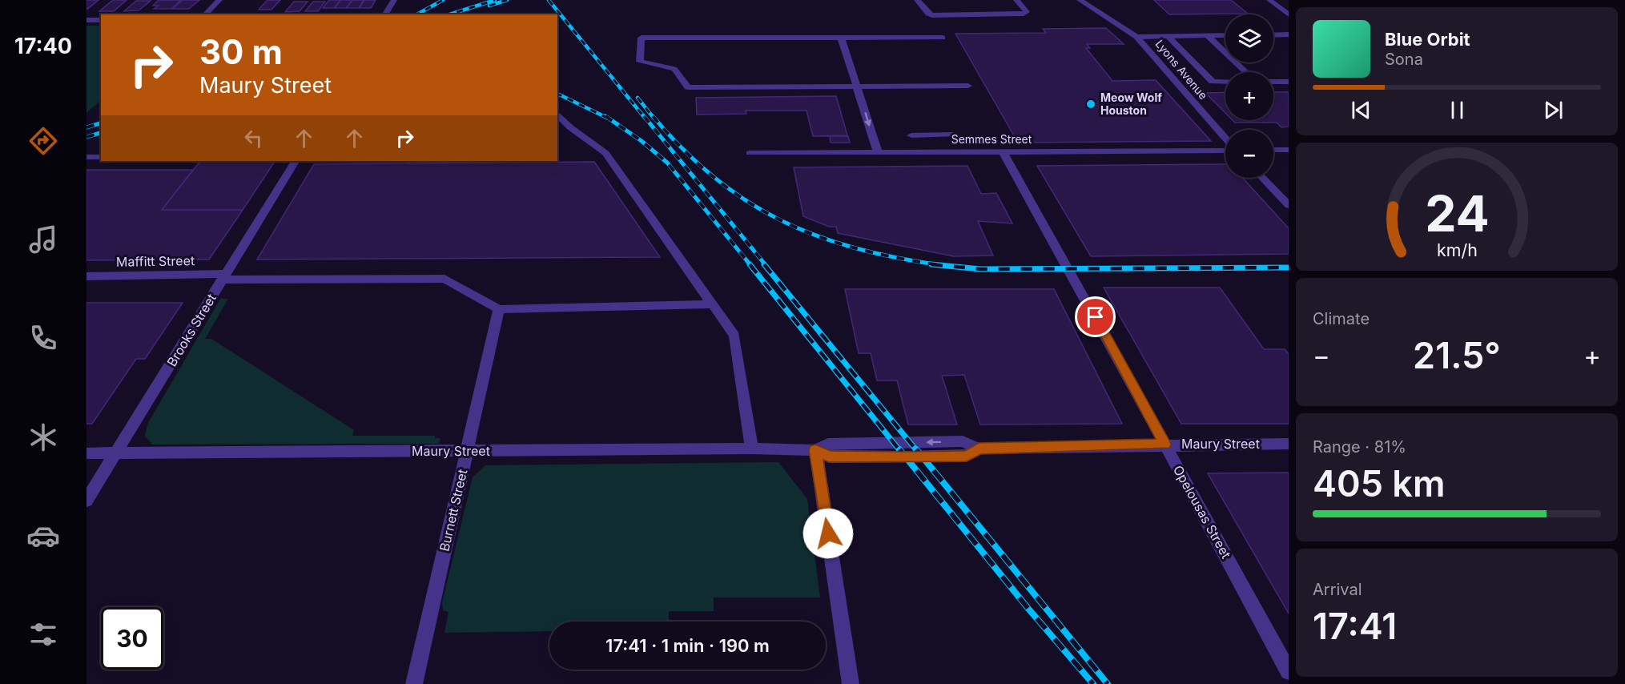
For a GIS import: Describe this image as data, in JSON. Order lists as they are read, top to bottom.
{
  "streets": {
    "street": [
      "Lyons Avenue",
      "Semmes Street",
      "Maffitt Street",
      "Brooks Street",
      "Maury Street",
      "Burnett Street",
      "Opelousas Street"
    ]
  },
  "crossings": [
    ["Semmes Street", "Opelousas Street"],
    ["Maffitt Street", "Brooks Street"],
    ["Maffitt Street", "Burnett Street"],
    ["Brooks Street", "Maury Street"],
    ["Maury Street", "Burnett Street"],
    ["Maury Street", "Opelousas Street"]
  ],
  "places": ["Meow Wolf Houston"],
  "page": {
    "tabs": "17:40",
    "map_buttons": ["+", "−"],
    "turn": ["30 m", "Maury Street"],
    "song": ["Blue Orbit", "Sona"],
    "tile": [
      "Climate",
      ["Range · 81%", "405 km"],
      ["Arrival", "17:41"]
    ],
    "heat": ["−", "21.5°", "+"],
    "limit": "30",
    "trip": "17:41 · 1 min · 190 m",
    "gauge": ["24", "km/h"]
  }
}
